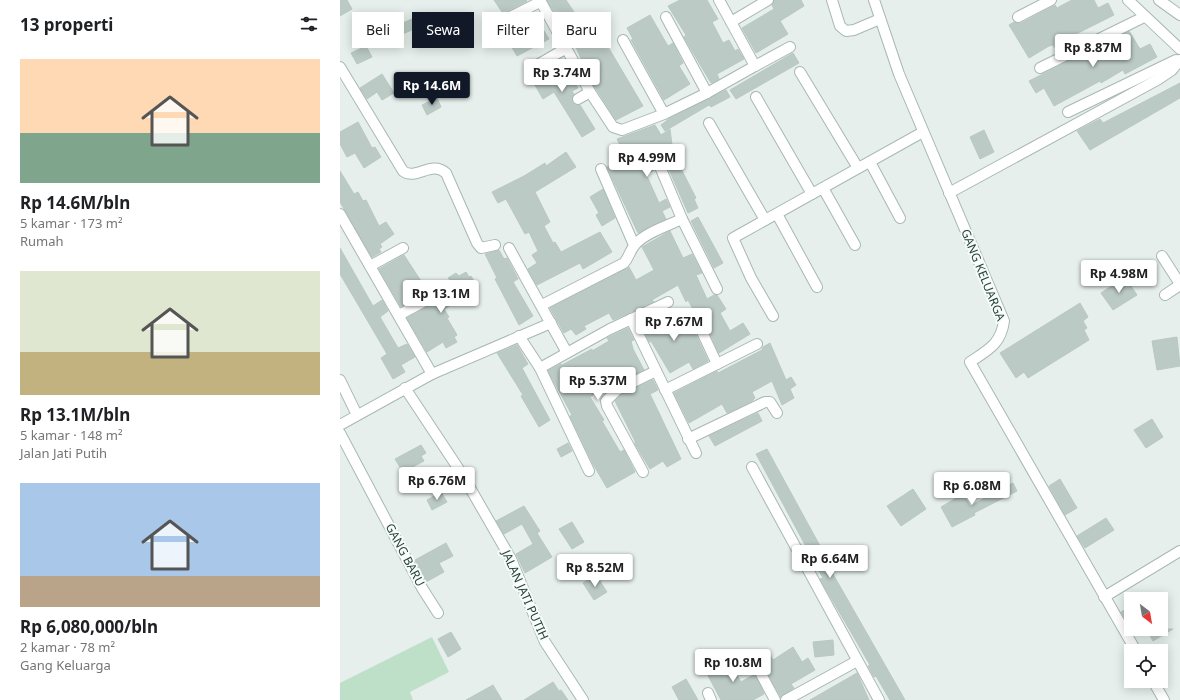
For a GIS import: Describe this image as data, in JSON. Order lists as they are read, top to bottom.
{
  "streets": {
    "street": ["GANG KELUARGA", "GANG BARU", "JALAN JATI PUTIH"]
  },
  "north": "bottom right",
  "page": {
    "heading": "13 properti",
    "chip": [
      "Beli",
      "Sewa",
      "Filter",
      "Baru"
    ],
    "price": [
      "Rp 8.87M",
      "Rp 3.74M",
      "Rp 14.6M",
      "Rp 4.99M",
      "Rp 4.98M",
      "Rp 13.1M",
      "Rp 7.67M",
      "Rp 5.37M",
      "Rp 6.76M",
      "Rp 6.08M",
      "Rp 6.64M",
      "Rp 8.52M",
      "Rp 10.8M"
    ],
    "list": [
      {
        "name": "Rp 14.6M/bln",
        "note": "5 kamar · 173 m² · Rumah"
      },
      {
        "name": "Rp 13.1M/bln",
        "note": "5 kamar · 148 m² · Jalan Jati Putih"
      },
      {
        "name": "Rp 6,080,000/bln",
        "note": "2 kamar · 78 m² · Gang Keluarga"
      }
    ]
  }
}
